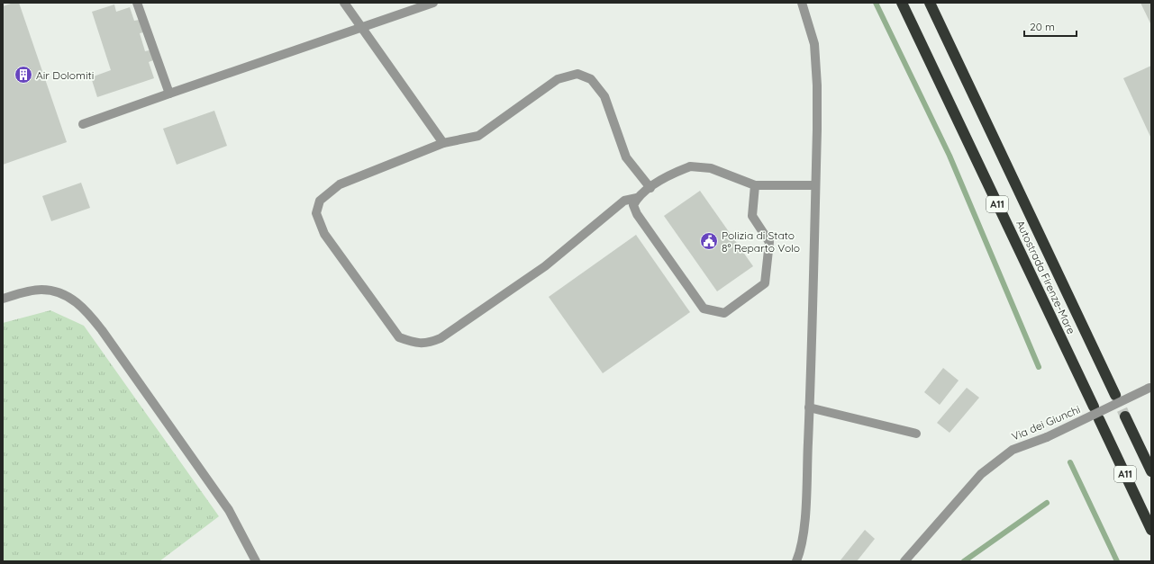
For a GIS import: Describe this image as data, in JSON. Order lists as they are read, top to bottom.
{
  "streets": {
    "highway": ["A11", "Autostrada Firenze-Mare"],
    "street": ["Via dei Giunchi"]
  },
  "places": {
    "building": ["Air Dolomiti"],
    "public building": ["Polizia di Stato 8° Reparto Volo"]
  },
  "scale_bar": "20 m"
}
